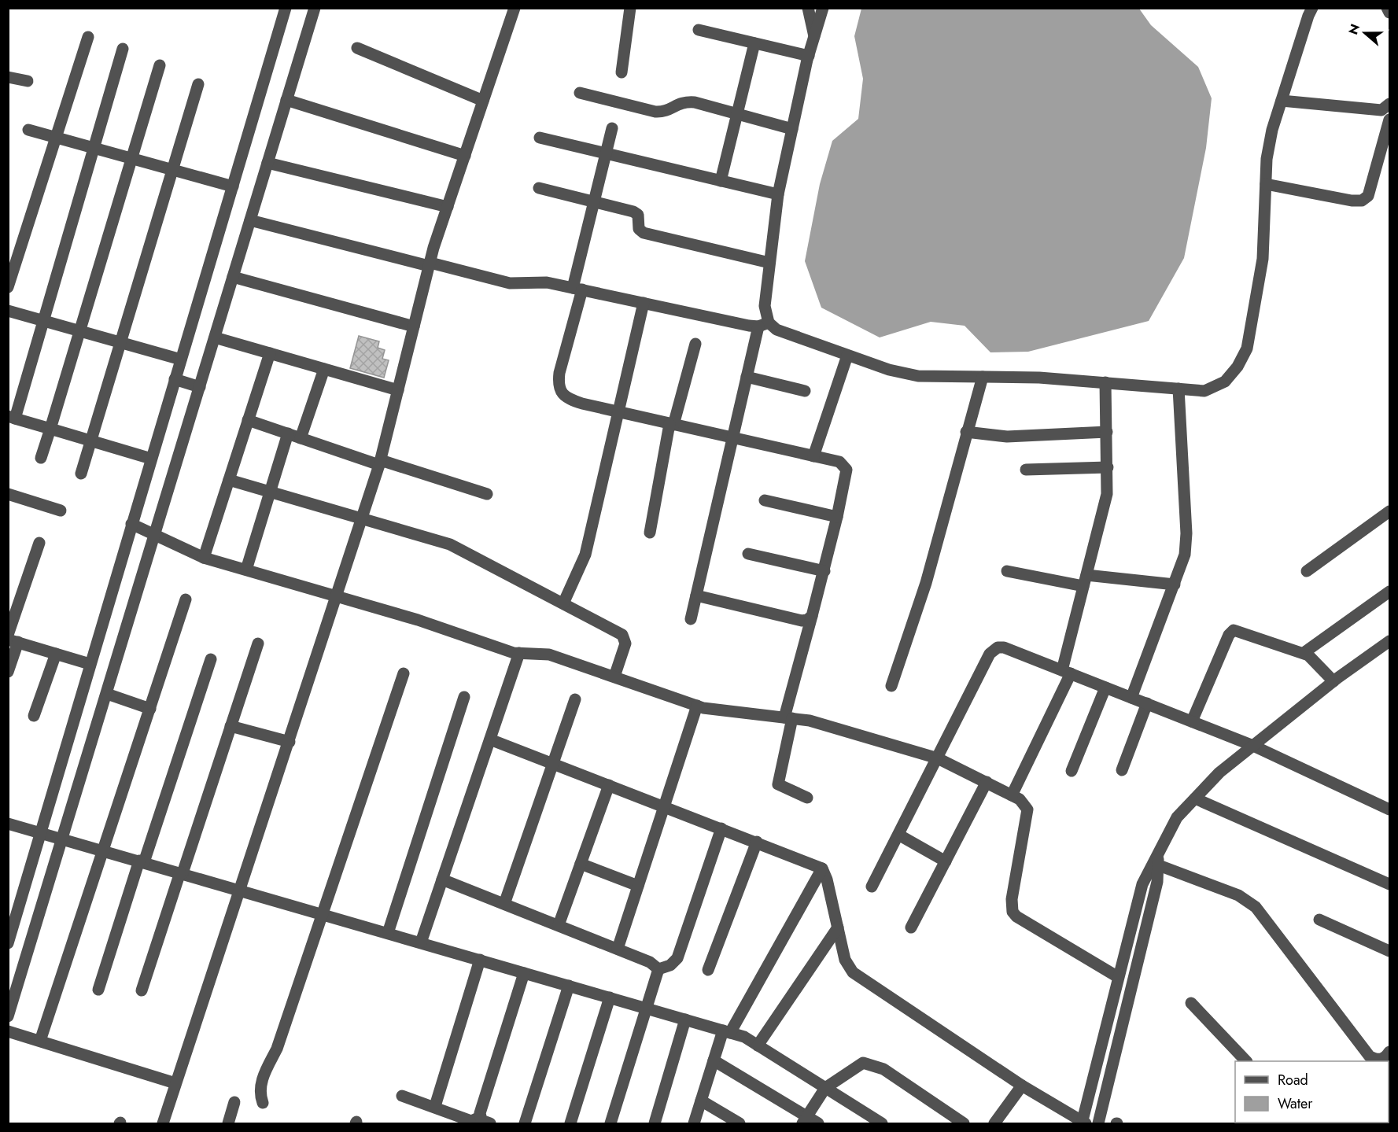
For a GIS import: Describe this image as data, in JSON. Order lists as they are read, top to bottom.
{
  "legend": ["Road", "Water"],
  "north": "left"
}
